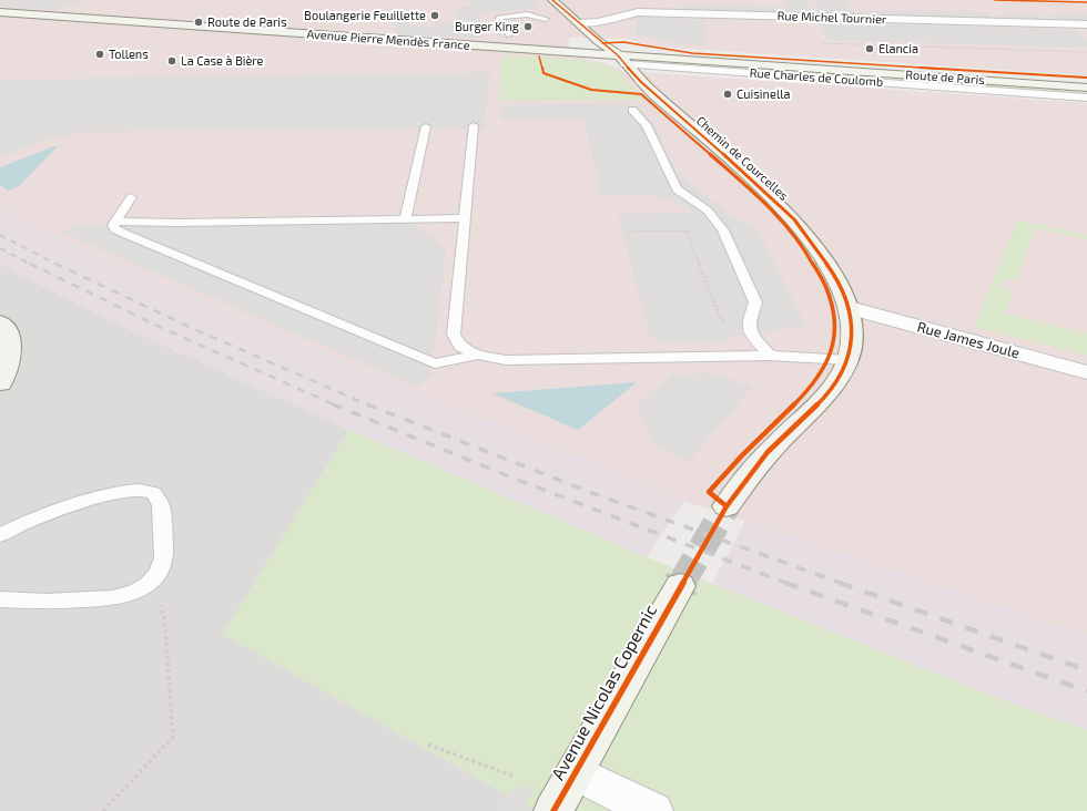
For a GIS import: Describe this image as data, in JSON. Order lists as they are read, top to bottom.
{
  "streets": {
    "main road": [
      "Avenue Pierre Mendès France",
      "Route de Paris",
      "Chemin de Courcelles",
      "Avenue Nicolas Copernic"
    ],
    "street": ["Rue Michel Tournier", "Rue Charles de Coulomb", "Rue James Joule"]
  },
  "crossings": [
    ["Rue Michel Tournier", "Chemin de Courcelles"],
    ["Avenue Pierre Mendès France", "Rue Charles de Coulomb"],
    ["Avenue Pierre Mendès France", "Route de Paris"],
    ["Avenue Pierre Mendès France", "Chemin de Courcelles"],
    ["Rue Charles de Coulomb", "Route de Paris"],
    ["Rue Charles de Coulomb", "Chemin de Courcelles"],
    ["Route de Paris", "Chemin de Courcelles"],
    ["Chemin de Courcelles", "Rue James Joule"]
  ],
  "places": [
    "Boulangerie Feuillette",
    "Route de Paris",
    "Burger King",
    "Elancia",
    "Tollens",
    "La Case à Bière",
    "Cuisinella"
  ]
}
